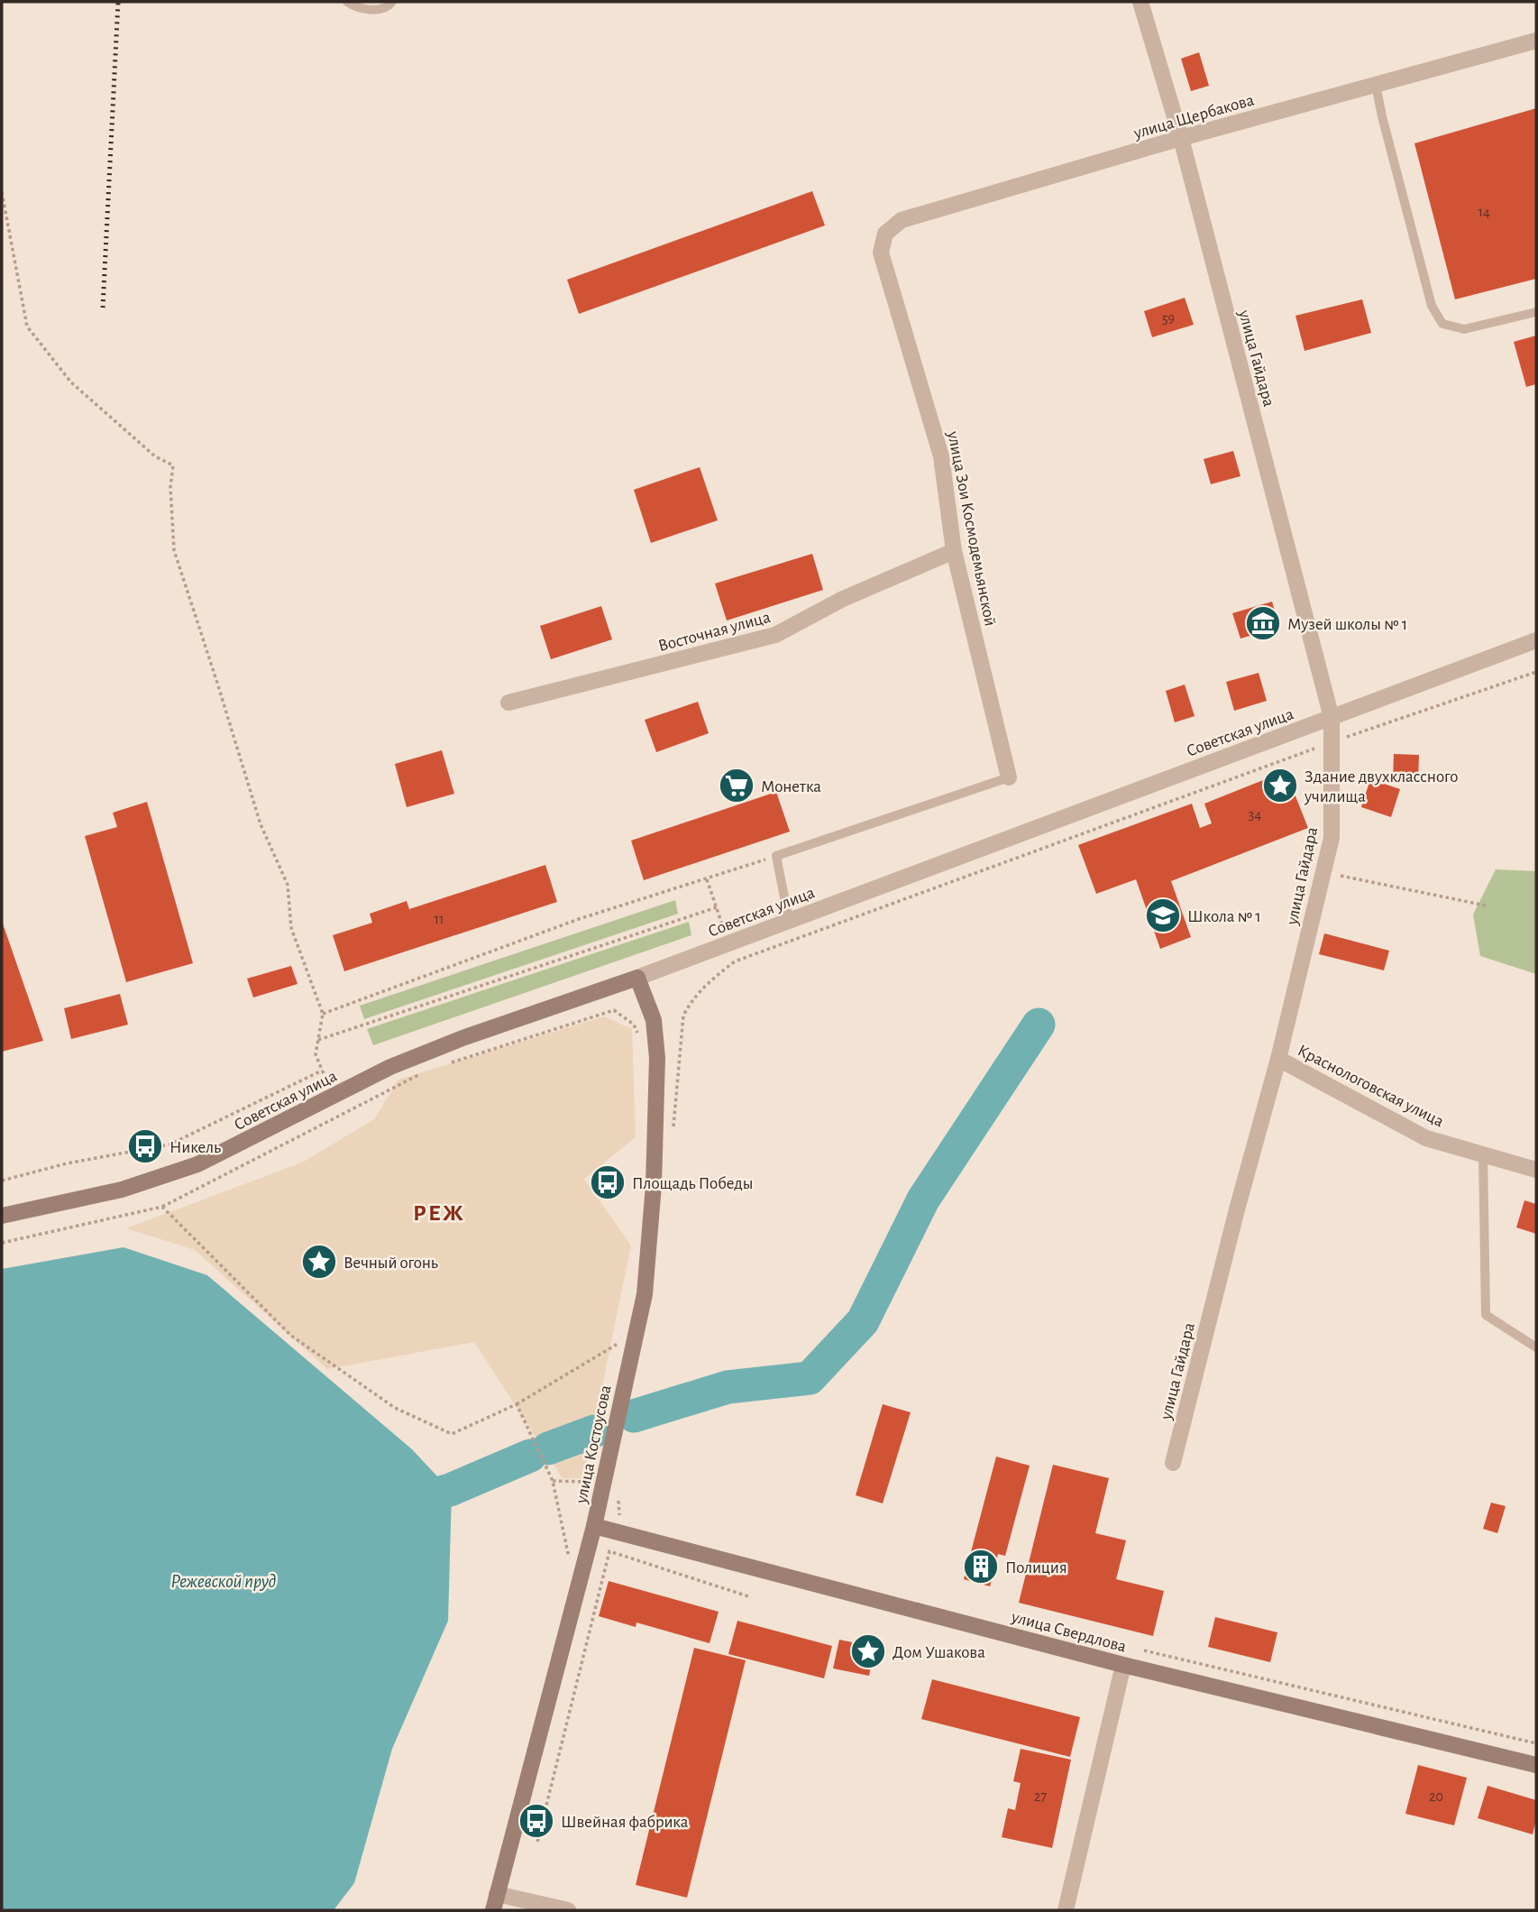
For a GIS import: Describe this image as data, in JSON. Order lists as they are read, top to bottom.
{
  "streets": {
    "main road": ["Советская улица", "улица Костоусова", "улица Свердлова"],
    "street": [
      "улица Щербакова",
      "улица Гайдара",
      "улица Зои Космодемьянской",
      "Восточная улица",
      "Краснологовская улица"
    ]
  },
  "crossings": [
    ["улица Щербакова", "улица Гайдара"],
    ["улица Щербакова", "улица Зои Космодемьянской"],
    ["улица Гайдара", "Советская улица"],
    ["улица Гайдара", "Краснологовская улица"],
    ["улица Зои Космодемьянской", "Восточная улица"],
    ["Советская улица", "улица Костоусова"],
    ["улица Костоусова", "улица Свердлова"]
  ],
  "districts": ["РЕЖ"],
  "water": ["Режевской пруд"],
  "places": {
    "museum": ["Музей школы № 1"],
    "supermarket": ["Монетка"],
    "place": ["Здание двухклассного училища", "Вечный огонь", "Дом Ушакова"],
    "school or university": ["Школа № 1"],
    "bus stop": ["Никель", "Площадь Победы", "Швейная фабрика"],
    "building": ["Полиция"]
  },
  "house_numbers": [
    "14",
    "59",
    "34",
    "11",
    "27",
    "20"
  ]
}
